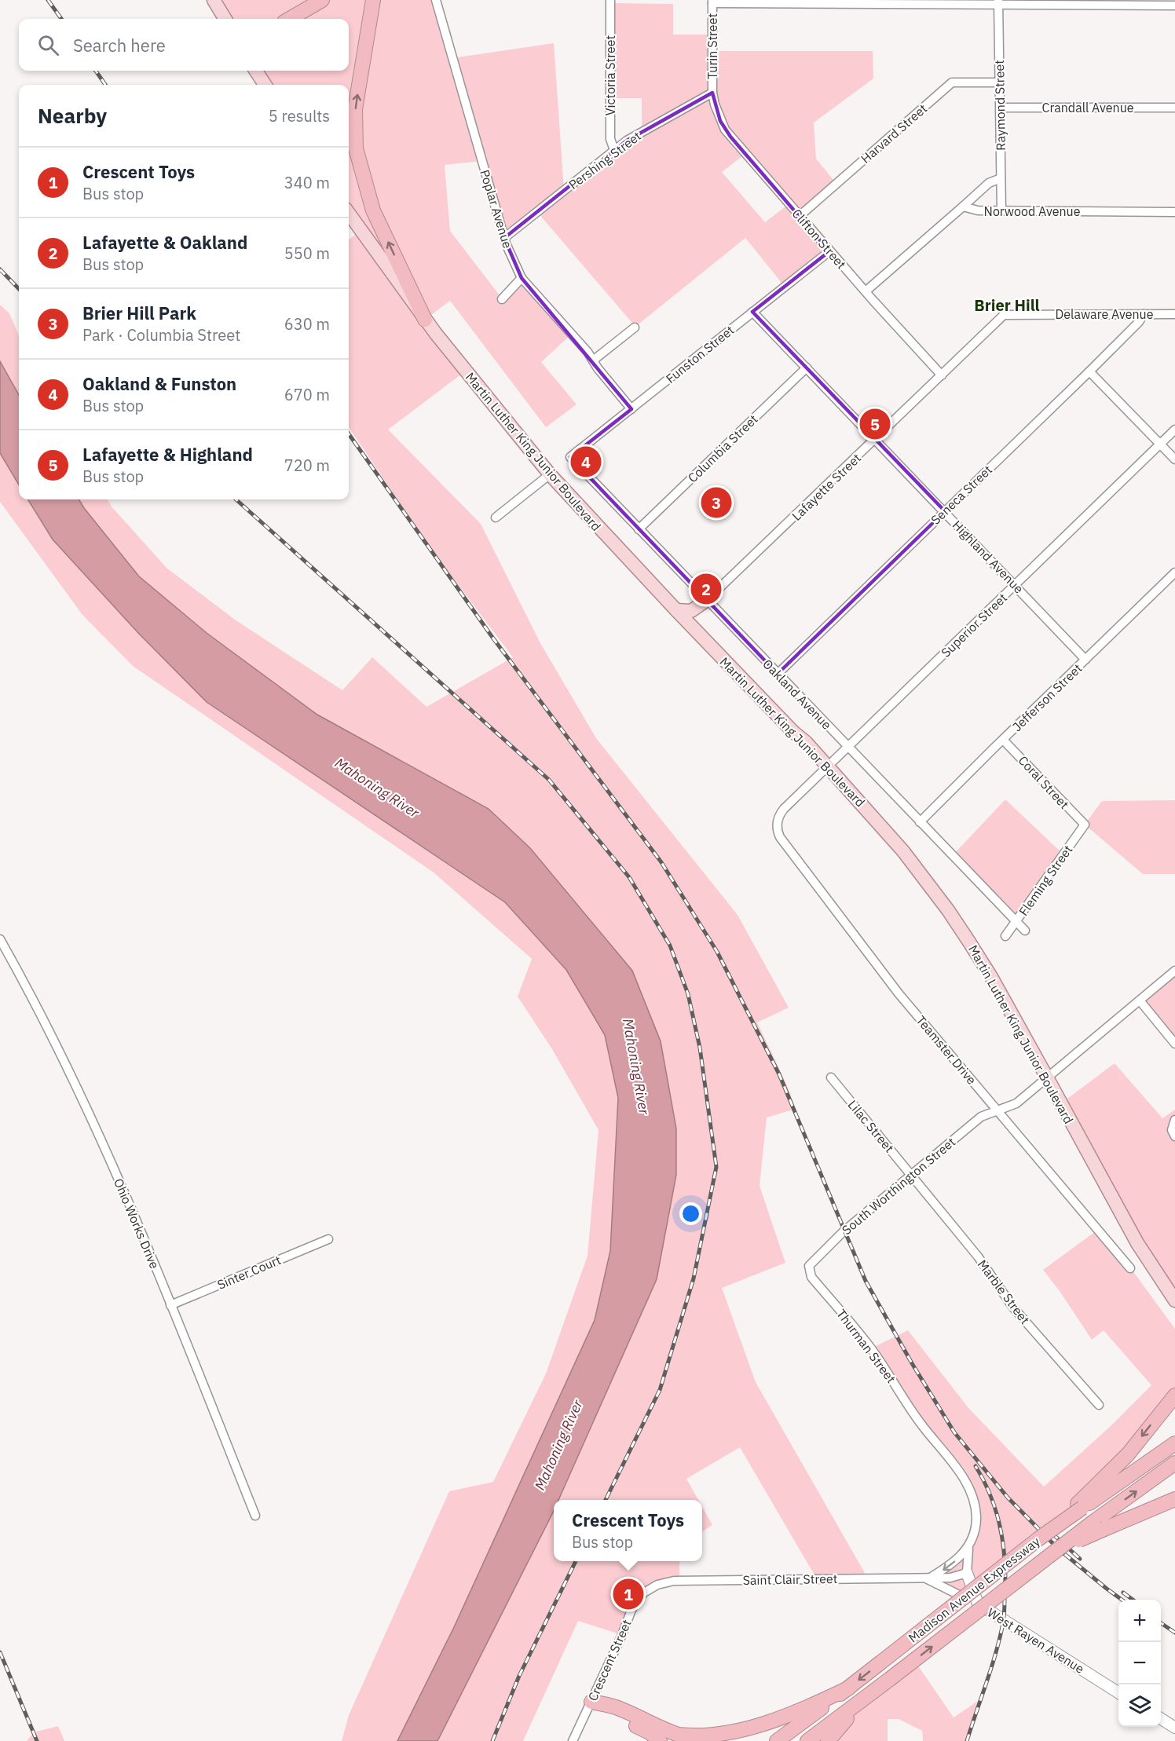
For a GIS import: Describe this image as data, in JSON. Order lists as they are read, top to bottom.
{
  "streets": {
    "highway": ["Madison Avenue Expressway"],
    "main road": ["Martin Luther King Junior Boulevard"],
    "street": [
      "Turin Street",
      "Victoria Street",
      "Raymond Street",
      "Crandall Avenue",
      "Harvard Street",
      "Pershing Street",
      "Poplar Avenue",
      "Norwood Avenue",
      "Clifton Street",
      "Delaware Avenue",
      "Funston Street",
      "Columbia Street",
      "Lafayette Street",
      "Seneca Street",
      "Highland Avenue",
      "Superior Street",
      "Oakland Avenue",
      "Jefferson Street",
      "Coral Street",
      "Fleming Street",
      "Teamster Drive",
      "Lilac Street",
      "South Worthington Street",
      "Ohio Works Drive",
      "Sinter Court",
      "Marble Street",
      "Thurman Street",
      "Saint Clair Street",
      "West Rayen Avenue",
      "Crescent Street"
    ]
  },
  "crossings": [
    ["Turin Street", "Pershing Street"],
    ["Turin Street", "Clifton Street"],
    ["Victoria Street", "Pershing Street"],
    ["Raymond Street", "Crandall Avenue"],
    ["Raymond Street", "Harvard Street"],
    ["Raymond Street", "Norwood Avenue"],
    ["Harvard Street", "Clifton Street"],
    ["Pershing Street", "Poplar Avenue"],
    ["Pershing Street", "Clifton Street"],
    ["Poplar Avenue", "Funston Street"],
    ["Clifton Street", "Funston Street"],
    ["Clifton Street", "Lafayette Street"],
    ["Delaware Avenue", "Lafayette Street"],
    ["Delaware Avenue", "Seneca Street"],
    ["Funston Street", "Highland Avenue"],
    ["Funston Street", "Oakland Avenue"],
    ["Columbia Street", "Highland Avenue"],
    ["Columbia Street", "Oakland Avenue"],
    ["Martin Luther King Junior Boulevard", "Superior Street"],
    ["Martin Luther King Junior Boulevard", "South Worthington Street"],
    ["Lafayette Street", "Highland Avenue"],
    ["Lafayette Street", "Oakland Avenue"],
    ["Seneca Street", "Highland Avenue"],
    ["Seneca Street", "Oakland Avenue"],
    ["Highland Avenue", "Superior Street"],
    ["Highland Avenue", "Jefferson Street"],
    ["Superior Street", "Oakland Avenue"],
    ["Superior Street", "Teamster Drive"],
    ["Oakland Avenue", "Jefferson Street"],
    ["Oakland Avenue", "Fleming Street"],
    ["Jefferson Street", "Coral Street"],
    ["Coral Street", "Fleming Street"],
    ["Teamster Drive", "South Worthington Street"],
    ["Lilac Street", "South Worthington Street"],
    ["Lilac Street", "Marble Street"],
    ["South Worthington Street", "Marble Street"],
    ["South Worthington Street", "Thurman Street"],
    ["Ohio Works Drive", "Sinter Court"],
    ["Saint Clair Street", "West Rayen Avenue"],
    ["Saint Clair Street", "Crescent Street"]
  ],
  "districts": ["Brier Hill"],
  "water": ["Mahoning River"],
  "page": {
    "search": "Search here",
    "heading": ["Nearby", "5 results"],
    "list": [
      {
        "mark": "1",
        "name": "Crescent Toys",
        "note": "Bus stop",
        "value": "340 m"
      },
      {
        "mark": "2",
        "name": "Lafayette & Oakland",
        "note": "Bus stop",
        "value": "550 m"
      },
      {
        "mark": "3",
        "name": "Brier Hill Park",
        "note": "Park · Columbia Street",
        "value": "630 m"
      },
      {
        "mark": "4",
        "name": "Oakland & Funston",
        "note": "Bus stop",
        "value": "670 m"
      },
      {
        "mark": "5",
        "name": "Lafayette & Highland",
        "note": "Bus stop",
        "value": "720 m"
      }
    ],
    "pins": [
      "5",
      "4",
      "3",
      "2",
      "1"
    ],
    "popup": ["Crescent Toys", "Bus stop"],
    "map_buttons": ["+", "−"]
  }
}
